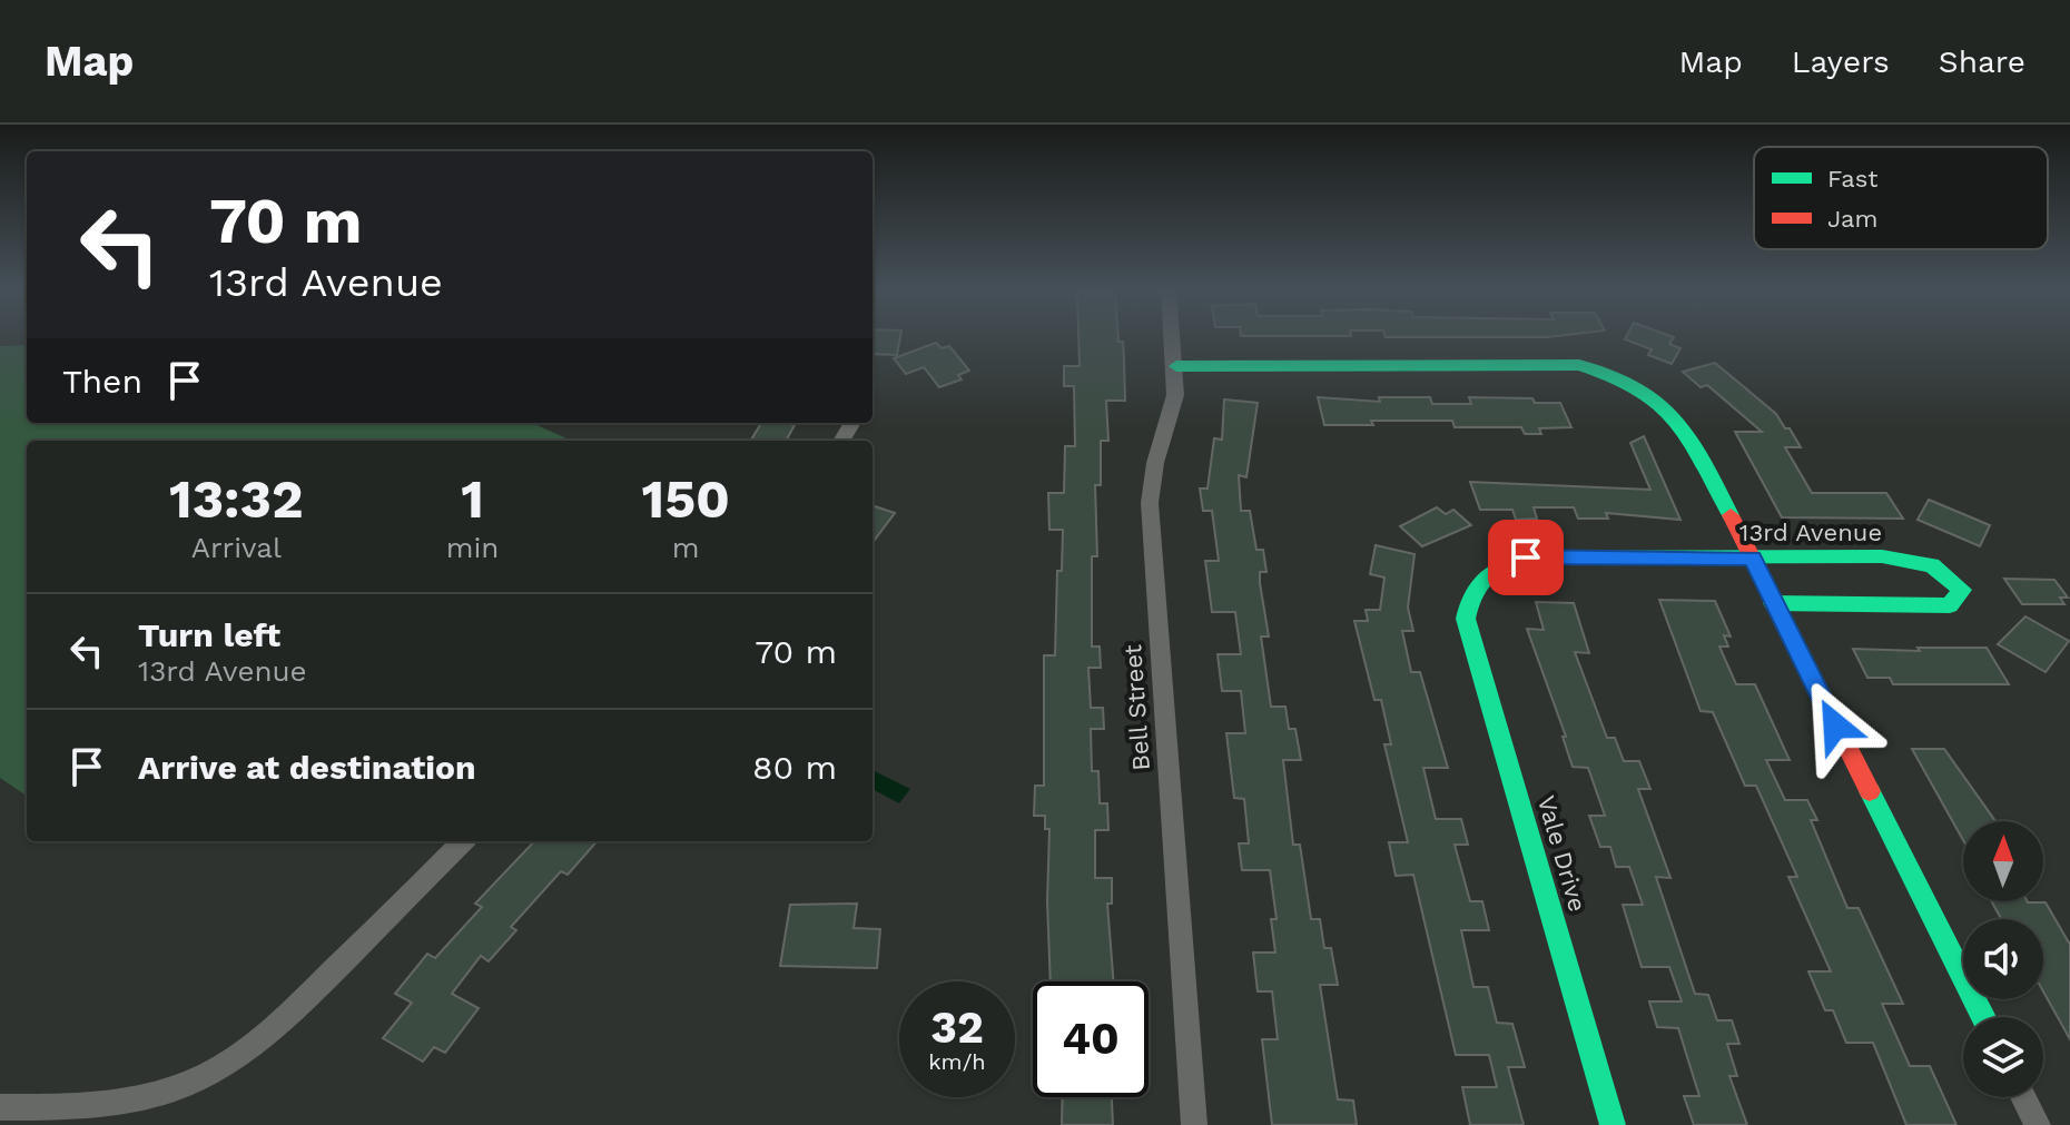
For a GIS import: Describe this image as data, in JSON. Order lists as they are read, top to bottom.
{
  "streets": {
    "street": ["13rd Avenue", "Bell Street", "Vale Drive"]
  },
  "crossings": [
    ["13rd Avenue", "Vale Drive"]
  ],
  "legend": ["Fast", "Jam"],
  "north": "top",
  "page": {
    "header": "Map",
    "nav": ["Map", "Layers", "Share"],
    "turn": ["70 m", "13rd Avenue"],
    "then": "Then",
    "eta": [
      "13:32",
      "Arrival",
      "1",
      "min",
      "150",
      "m"
    ],
    "list": [
      {
        "name": "Turn left",
        "note": "13rd Avenue",
        "value": "70 m"
      },
      {
        "name": "Arrive at destination",
        "value": "80 m"
      }
    ],
    "speed": "32 km/h",
    "limit": "40"
  }
}
